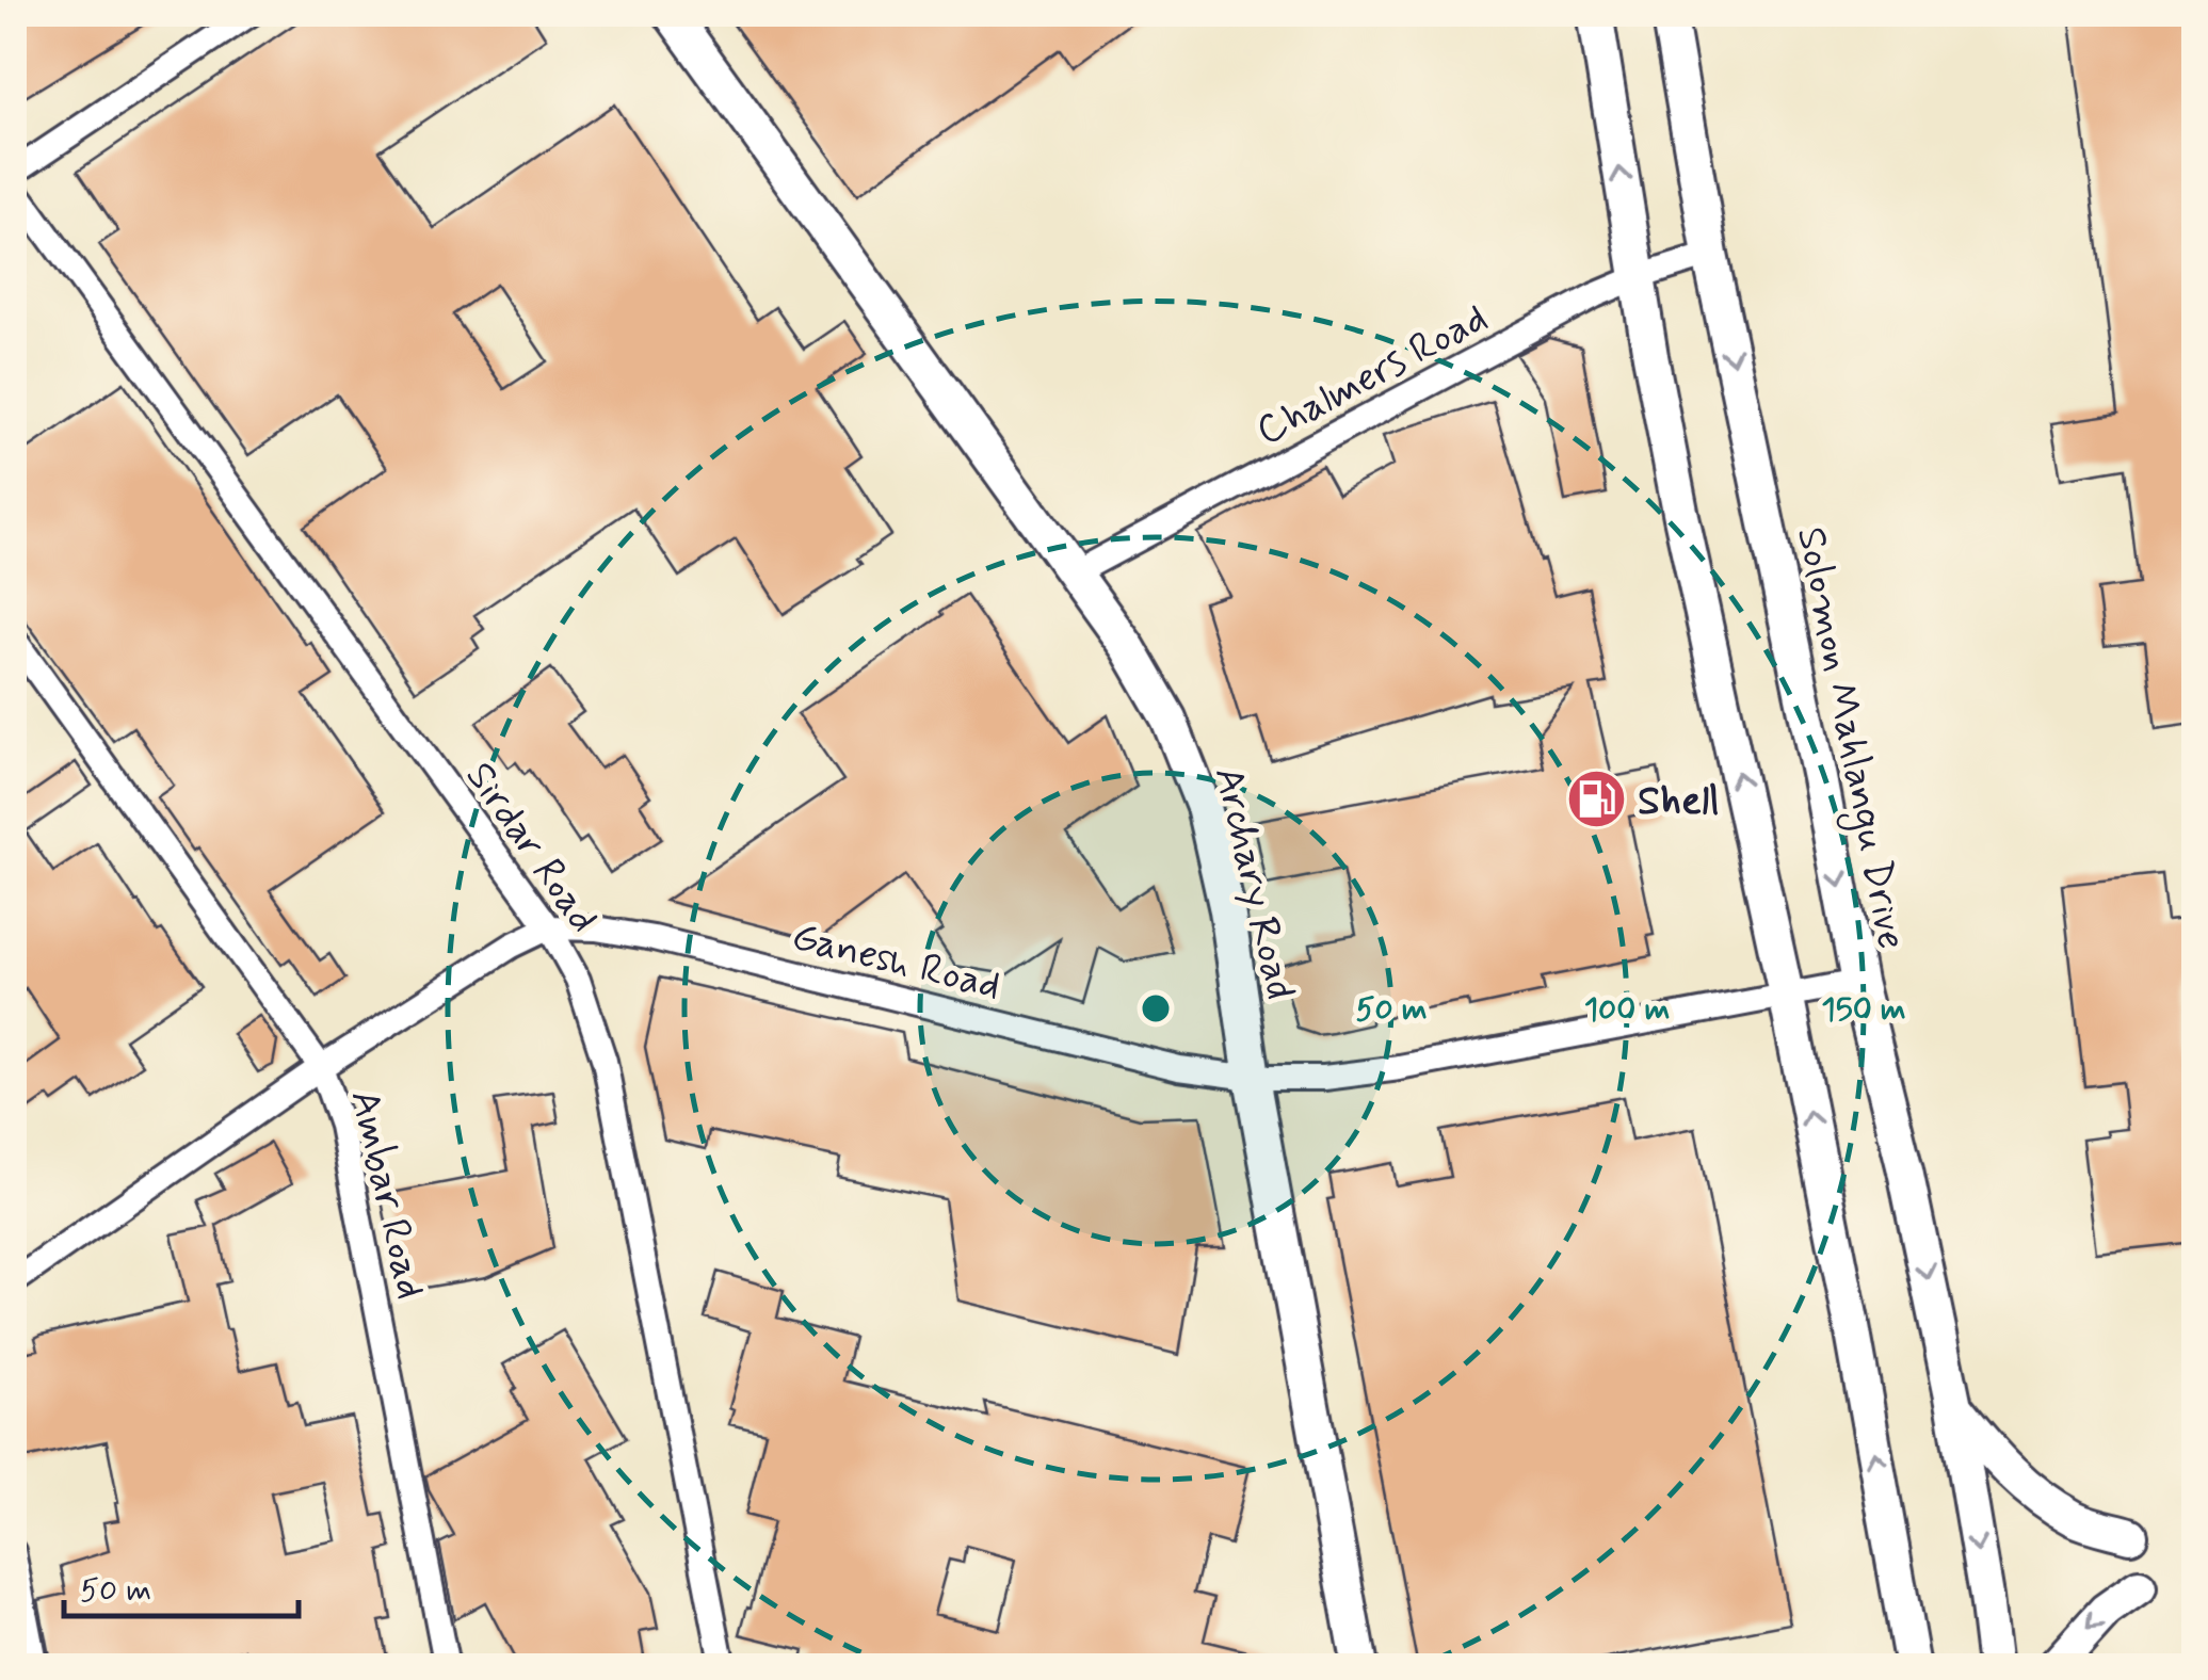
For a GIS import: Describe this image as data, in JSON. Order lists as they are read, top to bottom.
{
  "streets": {
    "main road": ["Solomon Mahlangu Drive", "Archary Road"],
    "street": [
      "Chalmers Road",
      "Sirdar Road",
      "Ganesh Road",
      "Ambar Road"
    ]
  },
  "crossings": [
    ["Chalmers Road", "Solomon Mahlangu Drive"],
    ["Chalmers Road", "Archary Road"],
    ["Solomon Mahlangu Drive", "Ganesh Road"],
    ["Sirdar Road", "Ganesh Road"],
    ["Archary Road", "Ganesh Road"],
    ["Ganesh Road", "Ambar Road"]
  ],
  "places": {
    "fuel station": ["Shell"]
  },
  "scale_bar": "50 m",
  "rings": ["50 m", "100 m", "150 m"]
}
